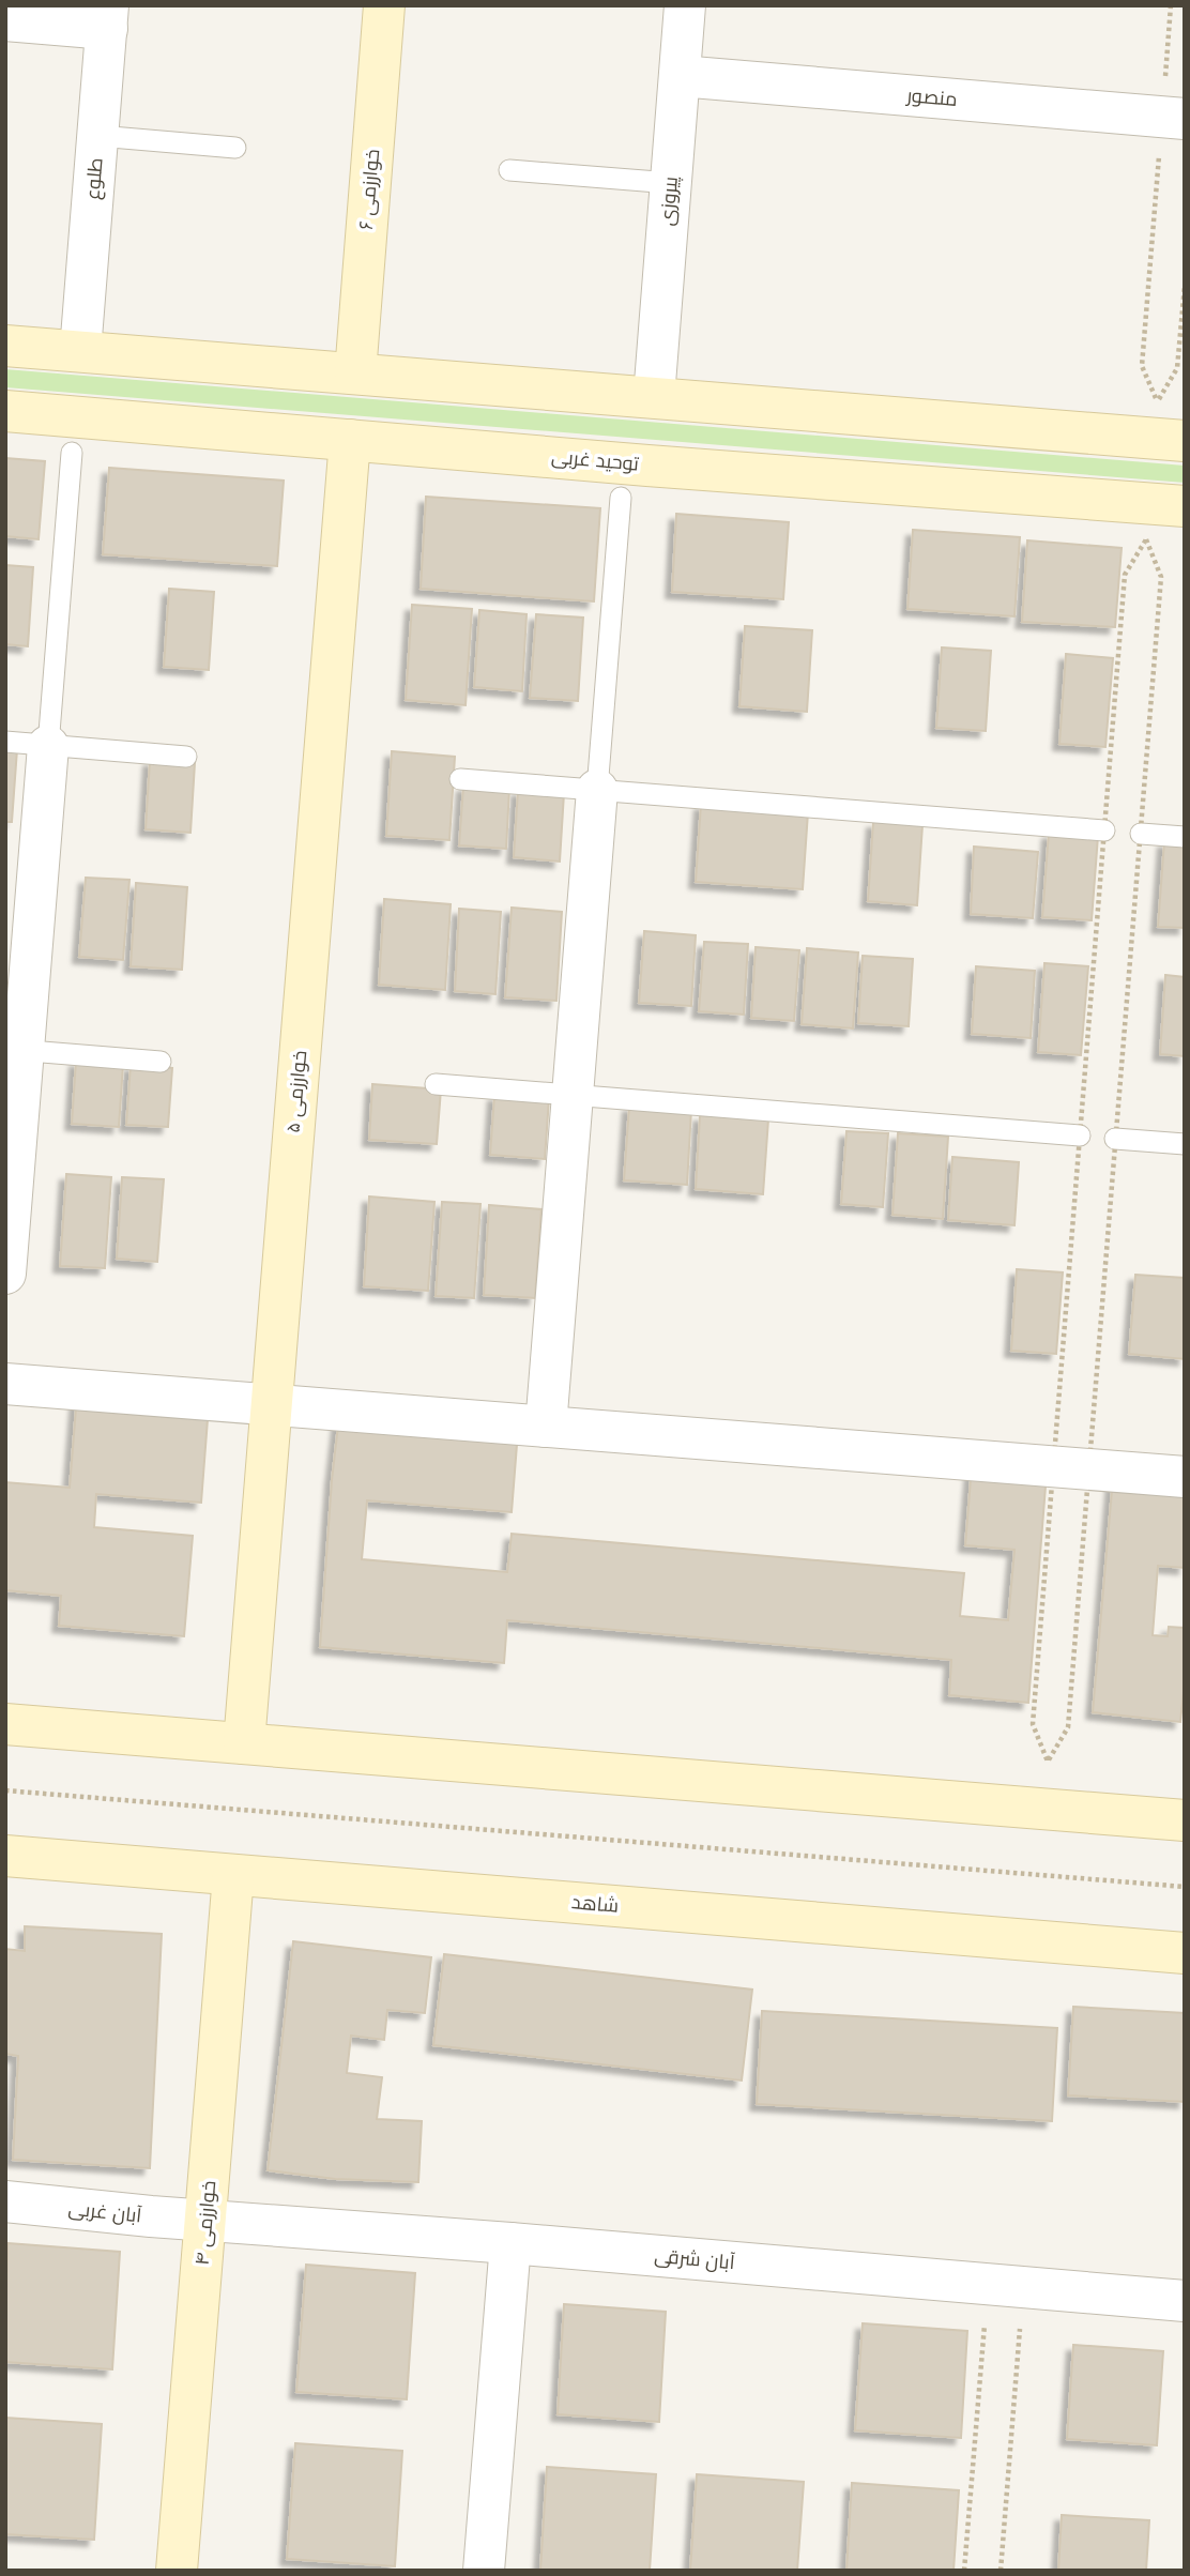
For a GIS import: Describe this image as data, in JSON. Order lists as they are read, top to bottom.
{
  "streets": {
    "street": [
      "منصور",
      "طلوع",
      "خوارزمی ۶",
      "پیروزی",
      "توحید غربی",
      "خوارزمی ۵",
      "شاهد",
      "آبان غربی",
      "خوارزمی ۴",
      "آبان شرقی"
    ]
  },
  "crossings": [
    ["منصور", "پیروزی"],
    ["توحید غربی", "خوارزمی ۵"],
    ["شاهد", "خوارزمی ۴"],
    ["آبان غربی", "خوارزمی ۴"],
    ["آبان غربی", "آبان شرقی"],
    ["خوارزمی ۴", "آبان شرقی"]
  ]
}
